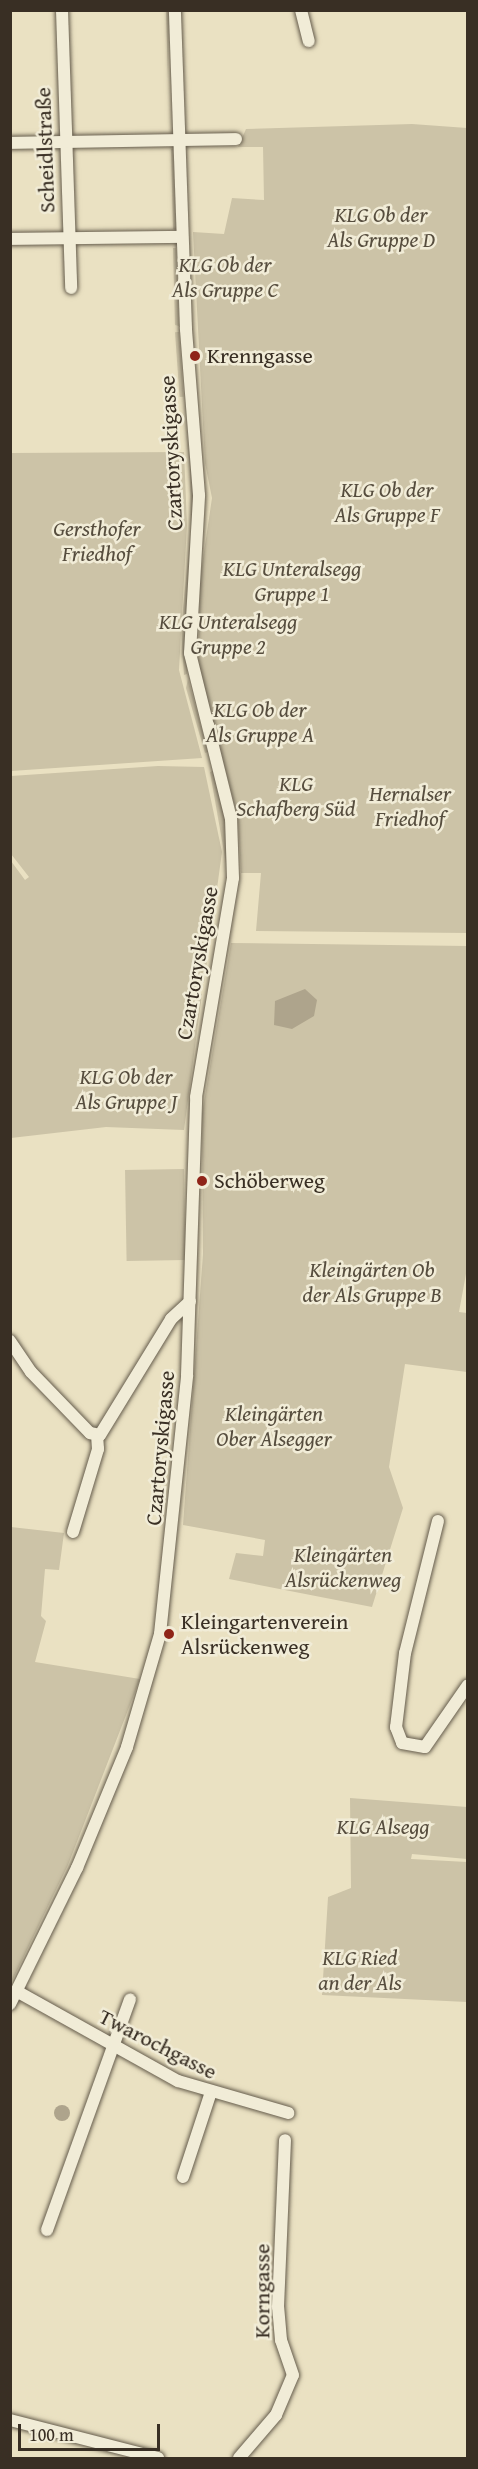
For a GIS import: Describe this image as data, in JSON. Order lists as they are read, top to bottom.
{
  "streets": {
    "street": [
      "Scheidlstraße",
      "Czartoryskigasse",
      "Twarochgasse",
      "Korngasse"
    ]
  },
  "crossings": [
    ["Czartoryskigasse", "Twarochgasse"]
  ],
  "parks": [
    "KLG Ob der Als Gruppe D",
    "KLG Ob der Als Gruppe C",
    "KLG Ob der Als Gruppe F",
    "Gersthofer Friedhof",
    "KLG Unteralsegg Gruppe 1",
    "KLG Unteralsegg Gruppe 2",
    "KLG Ob der Als Gruppe A",
    "KLG Schafberg Süd",
    "Hernalser Friedhof",
    "KLG Ob der Als Gruppe J",
    "Kleingärten Ob der Als Gruppe B",
    "Kleingärten Ober Alsegger",
    "Kleingärten Alsrückenweg",
    "KLG Alsegg",
    "KLG Ried an der Als"
  ],
  "places": ["Krenngasse", "Schöberweg", "Kleingartenverein Alsrückenweg"],
  "scale_bar": "100 m"
}
